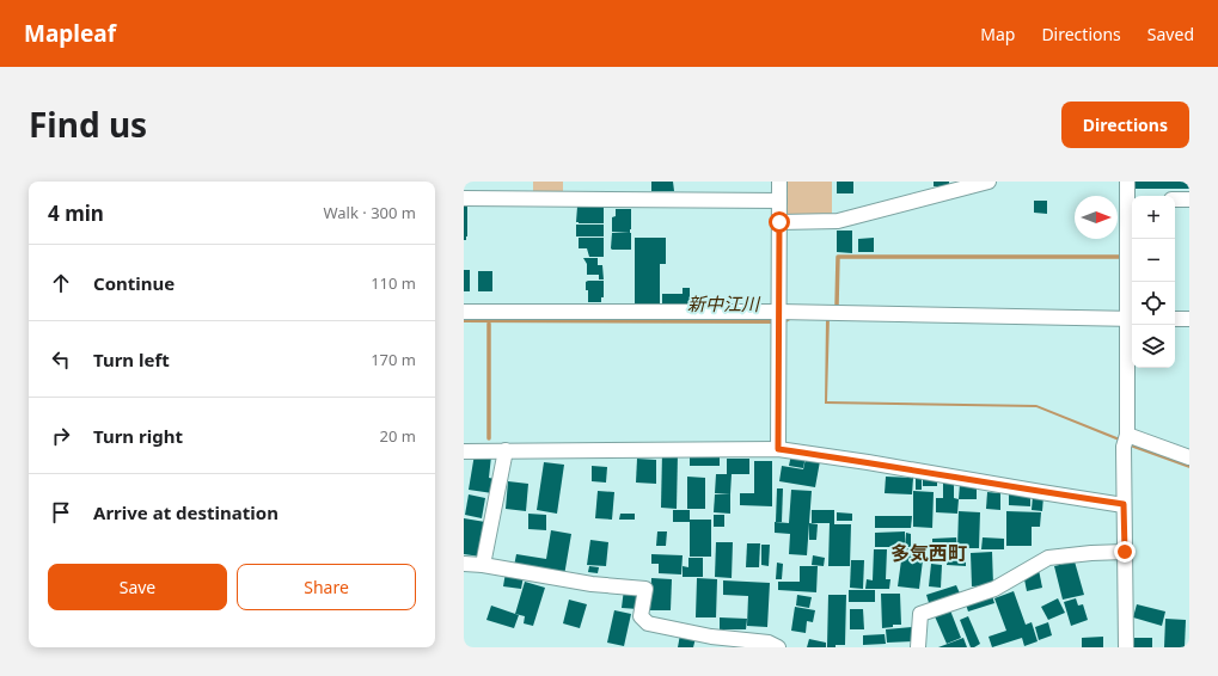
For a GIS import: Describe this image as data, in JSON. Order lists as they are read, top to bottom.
{
  "districts": ["多気西町"],
  "water": ["新中江川"],
  "north": "right",
  "page": {
    "header": "Mapleaf",
    "nav": ["Map", "Directions", "Saved"],
    "title": "Find us",
    "buttons": [
      "Directions",
      ["Save", "Share"]
    ],
    "heading": ["4 min", "Walk · 300 m"],
    "map_buttons": ["+", "−"],
    "list": [
      ["Continue", "110 m"],
      ["Turn left", "170 m"],
      ["Turn right", "20 m"],
      "Arrive at destination"
    ]
  }
}
